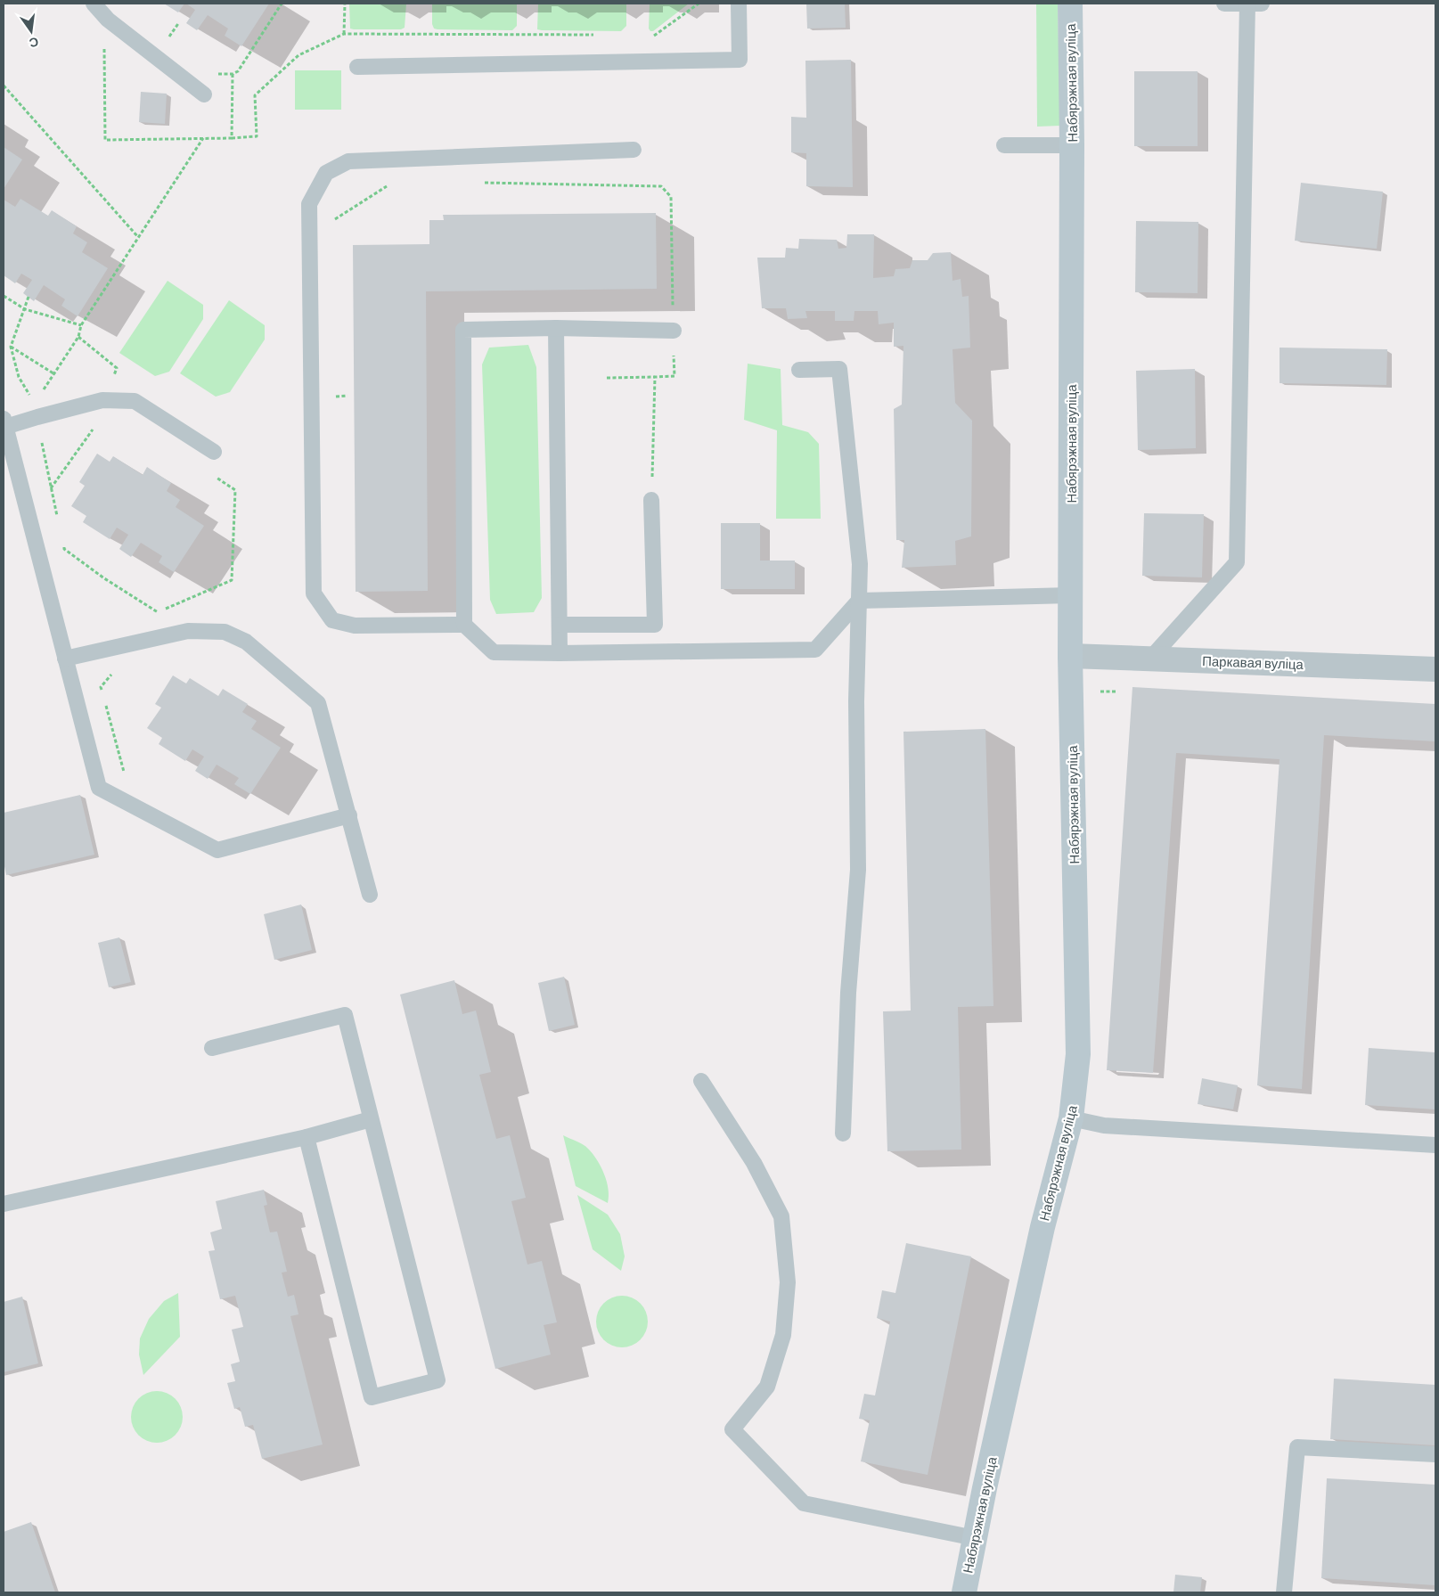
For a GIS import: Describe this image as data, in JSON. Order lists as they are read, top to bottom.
{
  "streets": {
    "street": ["Набярэжная вуліца", "Паркавая вуліца"]
  },
  "crossings": [
    ["Набярэжная вуліца", "Паркавая вуліца"]
  ],
  "north": "bottom"
}
